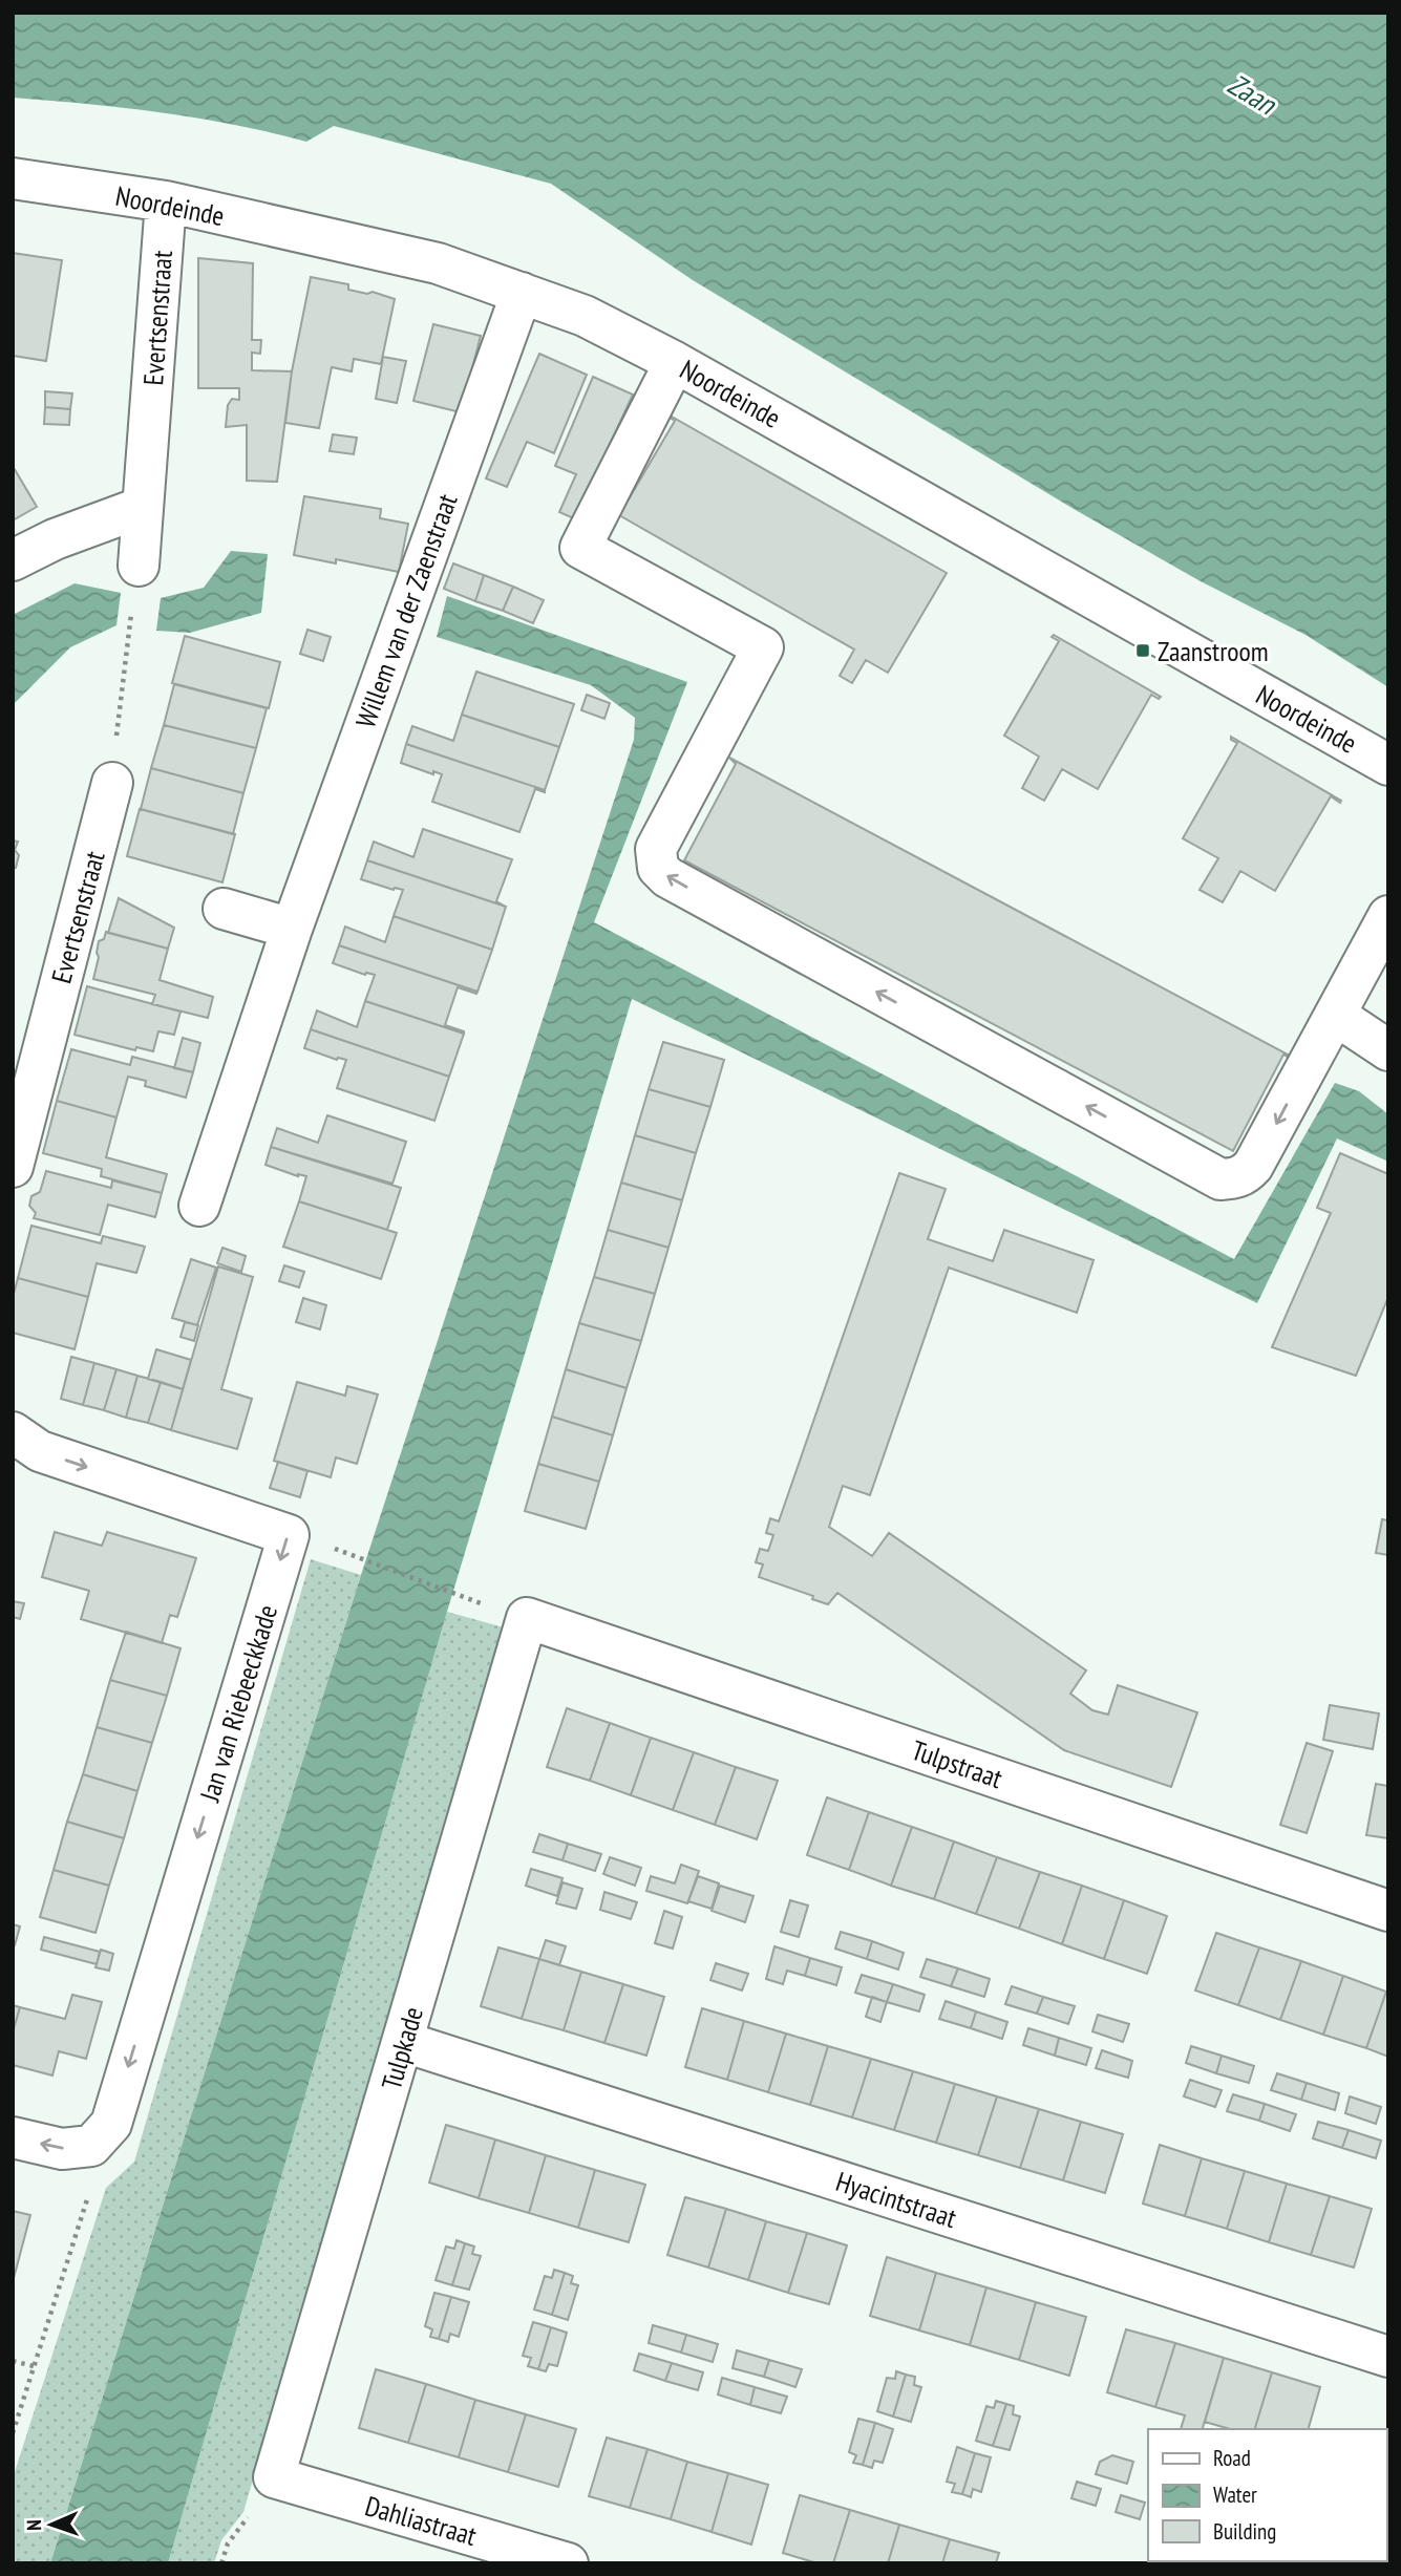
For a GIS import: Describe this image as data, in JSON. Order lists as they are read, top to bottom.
{
  "streets": {
    "street": [
      "Noordeinde",
      "Evertsenstraat",
      "Willem van der Zaenstraat",
      "Jan van Riebeeckkade",
      "Tulpstraat",
      "Tulpkade",
      "Hyacintstraat",
      "Dahliastraat"
    ]
  },
  "crossings": [
    ["Noordeinde", "Evertsenstraat"],
    ["Noordeinde", "Willem van der Zaenstraat"],
    ["Tulpstraat", "Tulpkade"],
    ["Tulpkade", "Hyacintstraat"],
    ["Tulpkade", "Dahliastraat"]
  ],
  "water": ["Zaan"],
  "places": {
    "transit": ["Zaanstroom"]
  },
  "legend": ["Road", "Water", "Building"],
  "north": "left"
}
